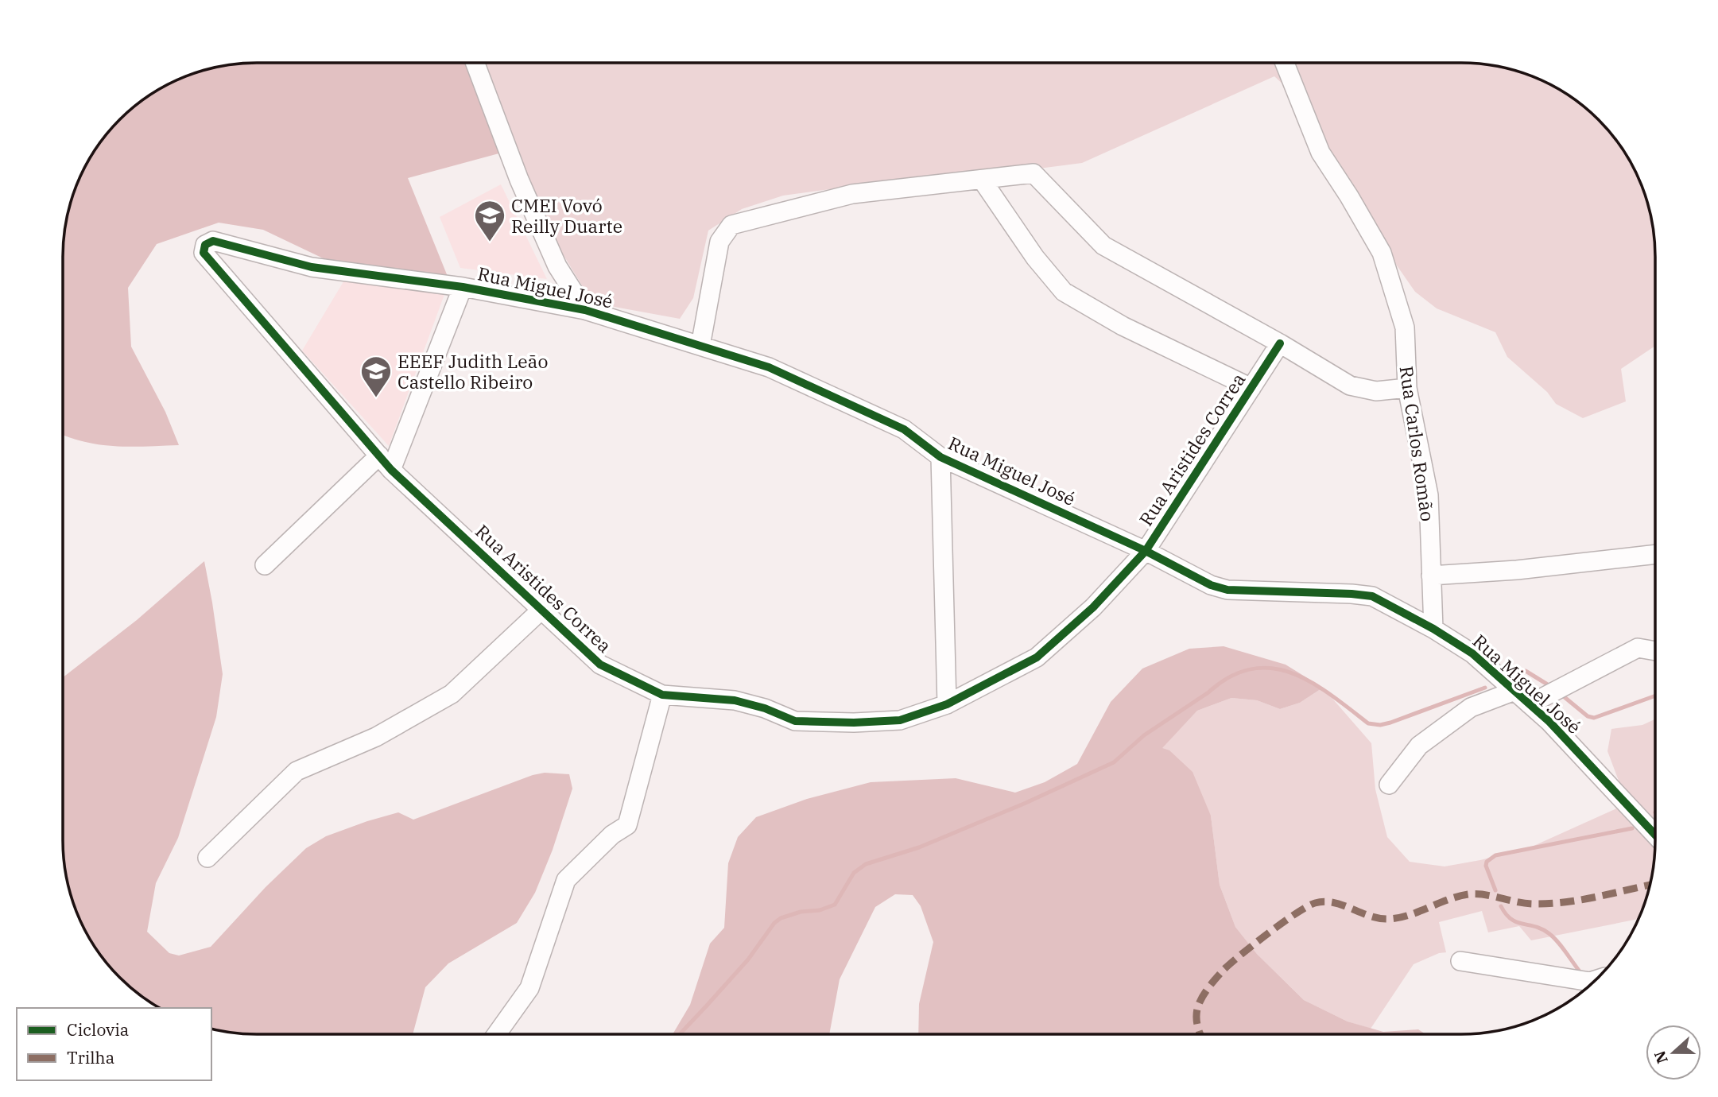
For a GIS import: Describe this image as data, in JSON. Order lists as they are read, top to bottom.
{
  "streets": {
    "street": ["Rua Miguel José", "Rua Carlos Romão", "Rua Aristides Correa"]
  },
  "crossings": [
    ["Rua Miguel José", "Rua Carlos Romão"],
    ["Rua Miguel José", "Rua Aristides Correa"]
  ],
  "places": {
    "school or university": ["CMEI Vovó Reilly Duarte", "EEEF Judith Leão Castello Ribeiro"]
  },
  "legend": ["Ciclovia", "Trilha"],
  "north": "left"
}
